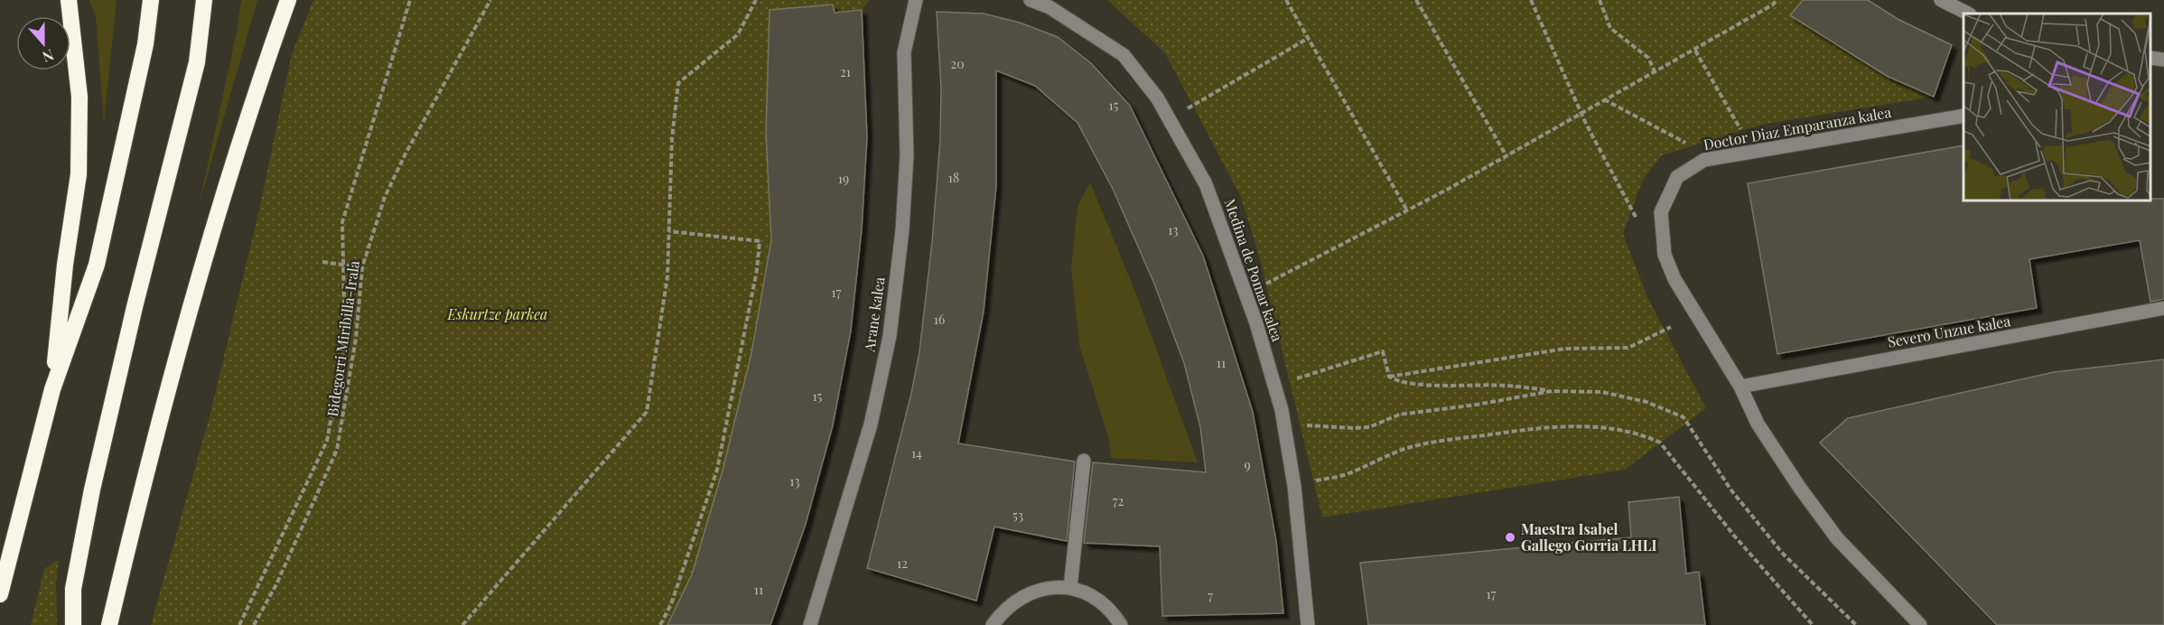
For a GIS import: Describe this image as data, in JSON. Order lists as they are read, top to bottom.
{
  "streets": {
    "street": [
      "Doctor Diaz Emparanza kalea",
      "Medina de Pomar kalea",
      "Arane kalea",
      "Severo Unzue kalea"
    ],
    "path": ["Bidegorri Miribilla-Irala"]
  },
  "crossings": [
    ["Doctor Diaz Emparanza kalea", "Severo Unzue kalea"]
  ],
  "parks": ["Eskurtze parkea"],
  "places": ["Maestra Isabel Gallego Gorria LHLI"],
  "house_numbers": [
    "20",
    "21",
    "15",
    "18",
    "19",
    "13",
    "17",
    "16",
    "11",
    "15",
    "14",
    "9",
    "13",
    "72",
    "53",
    "12",
    "11",
    "17",
    "7"
  ],
  "north": "bottom"
}
